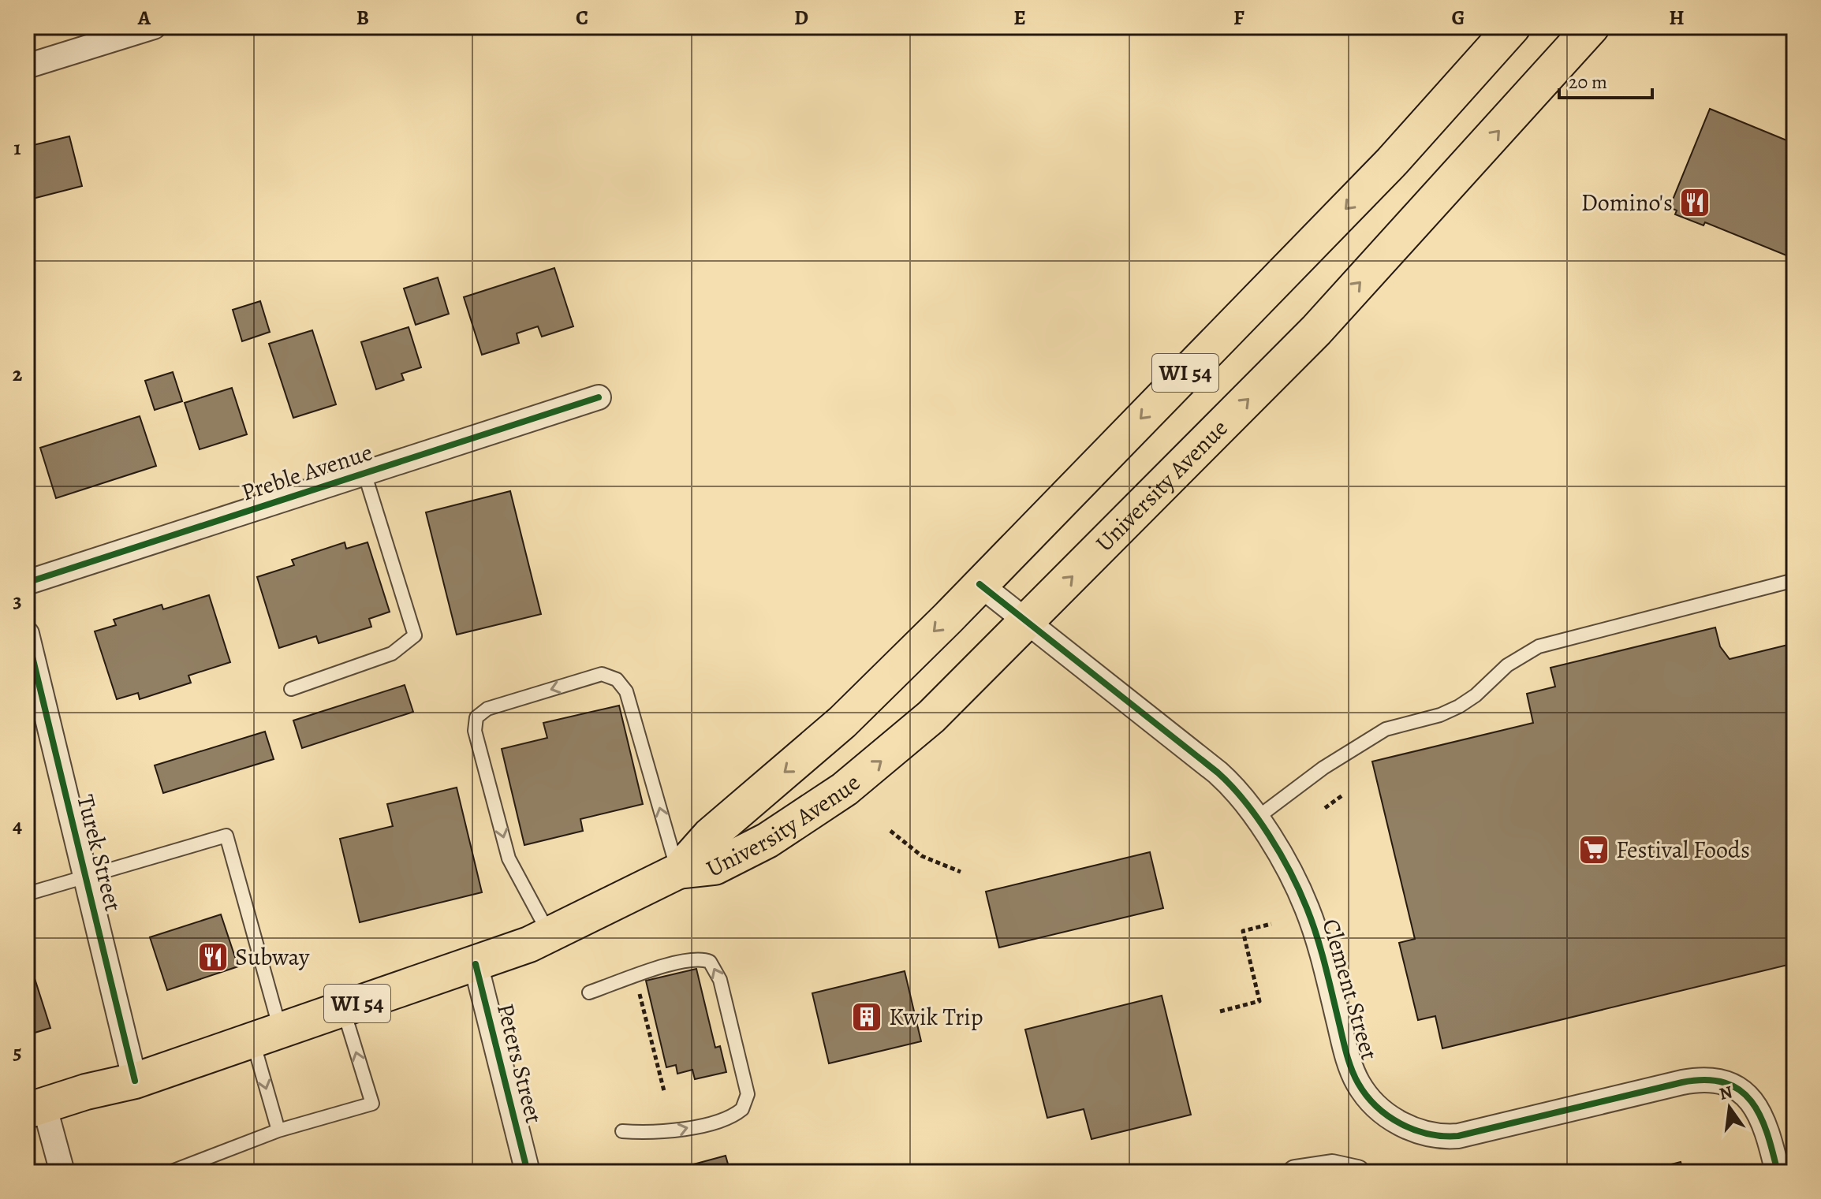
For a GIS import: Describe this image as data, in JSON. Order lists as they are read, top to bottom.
{
  "streets": {
    "main road": ["WI 54", "University Avenue"],
    "street": [
      "Preble Avenue",
      "Turek Street",
      "Clement Street",
      "Peters Street"
    ]
  },
  "crossings": [
    ["University Avenue", "Turek Street"],
    ["University Avenue", "Clement Street"],
    ["University Avenue", "Peters Street"]
  ],
  "places": {
    "restaurant": ["Domino's", "Subway"],
    "supermarket": ["Festival Foods"],
    "building": ["Kwik Trip"]
  },
  "scale_bar": "20 m",
  "north": "top",
  "grid": {
    "columns": [
      "A",
      "B",
      "C",
      "D",
      "E",
      "F",
      "G",
      "H"
    ],
    "rows": [
      "1",
      "2",
      "3",
      "4",
      "5"
    ]
  }
}
